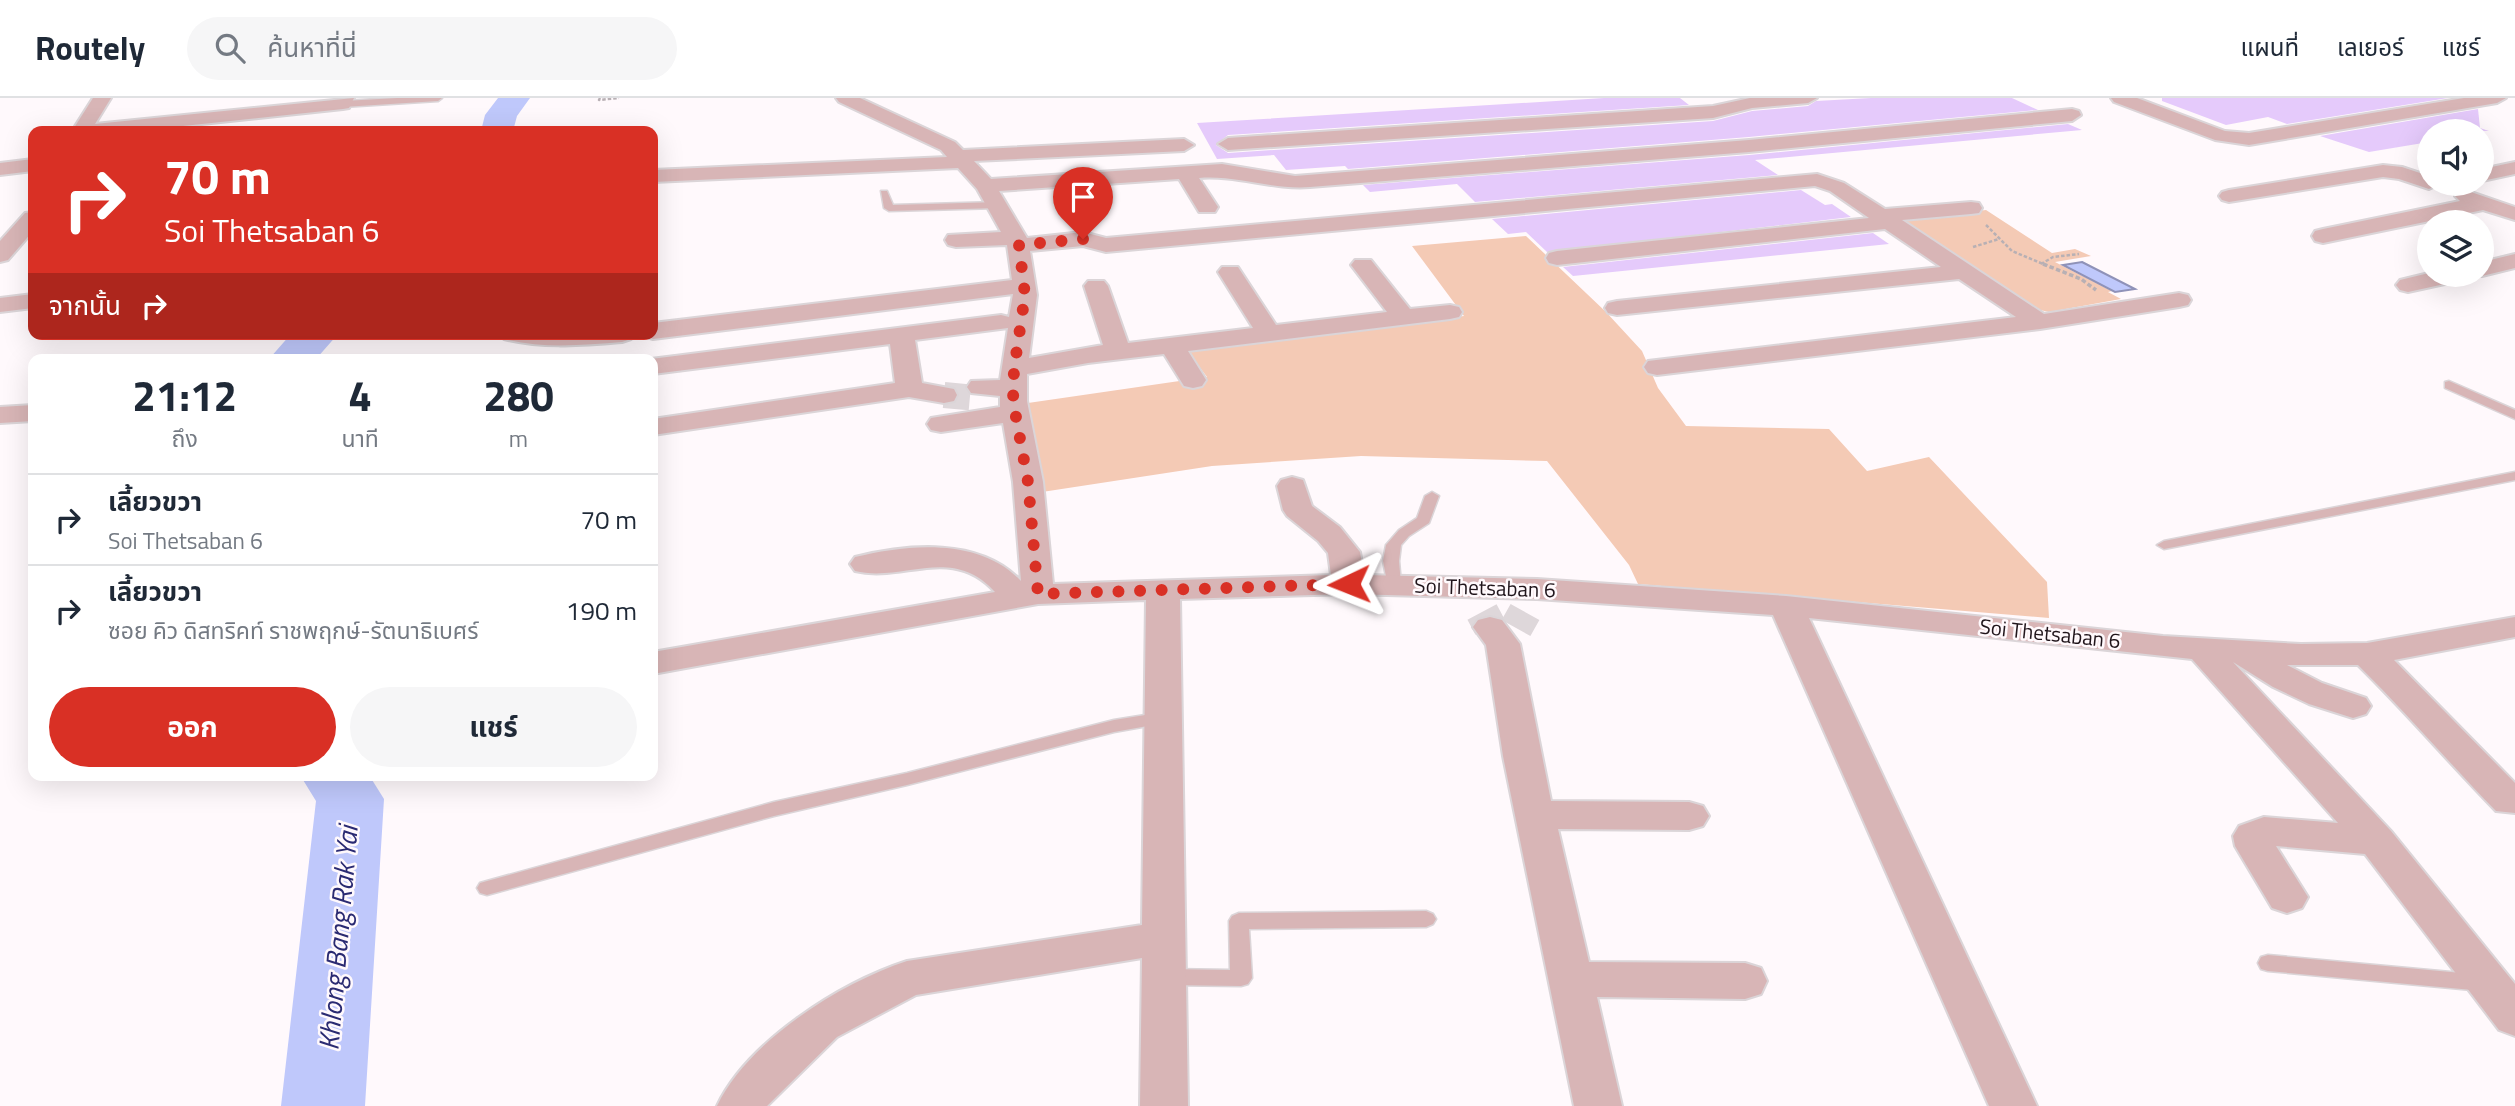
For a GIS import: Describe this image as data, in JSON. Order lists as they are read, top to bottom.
{
  "streets": {
    "street": ["Soi Thetsaban 6"]
  },
  "water": ["Khlong Bang Rak Yai"],
  "page": {
    "header": "Routely",
    "search": "ค้นหาที่นี่",
    "nav": ["แผนที่", "เลเยอร์", "แชร์"],
    "turn": ["70 m", "Soi Thetsaban 6"],
    "then": "จากนั้น",
    "eta": [
      "21:12",
      "ถึง",
      "4",
      "นาที",
      "280",
      "m"
    ],
    "list": [
      {
        "name": "เลี้ยวขวา",
        "note": "Soi Thetsaban 6",
        "value": "70 m"
      },
      {
        "name": "เลี้ยวขวา",
        "note": "ซอย คิว ดิสทริคท์ ราชพฤกษ์-รัตนาธิเบศร์",
        "value": "190 m"
      }
    ],
    "buttons": ["ออก", "แชร์"]
  }
}
